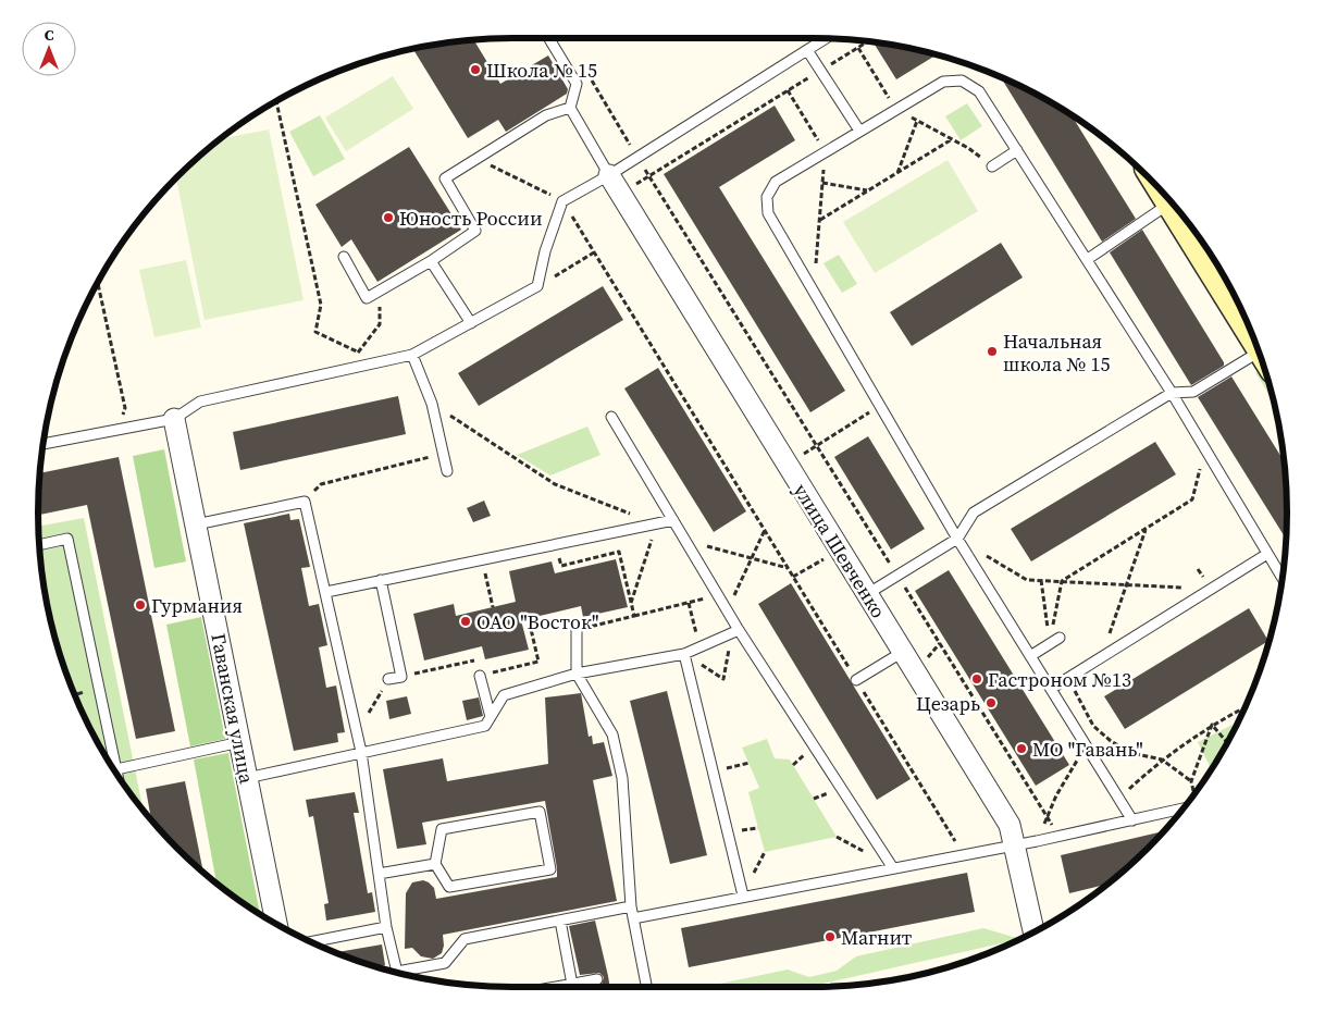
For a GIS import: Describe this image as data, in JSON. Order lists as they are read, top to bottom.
{
  "streets": {
    "street": ["улица Шевченко", "Гаванская улица"]
  },
  "places": [
    "Школа № 15",
    "Юность России",
    "Начальная школа № 15",
    "Гурмания",
    "ОАО \"Восток\"",
    "Гастроном №13",
    "Цезарь",
    "МО \"Гавань\"",
    "Магнит"
  ],
  "north": "top"
}
